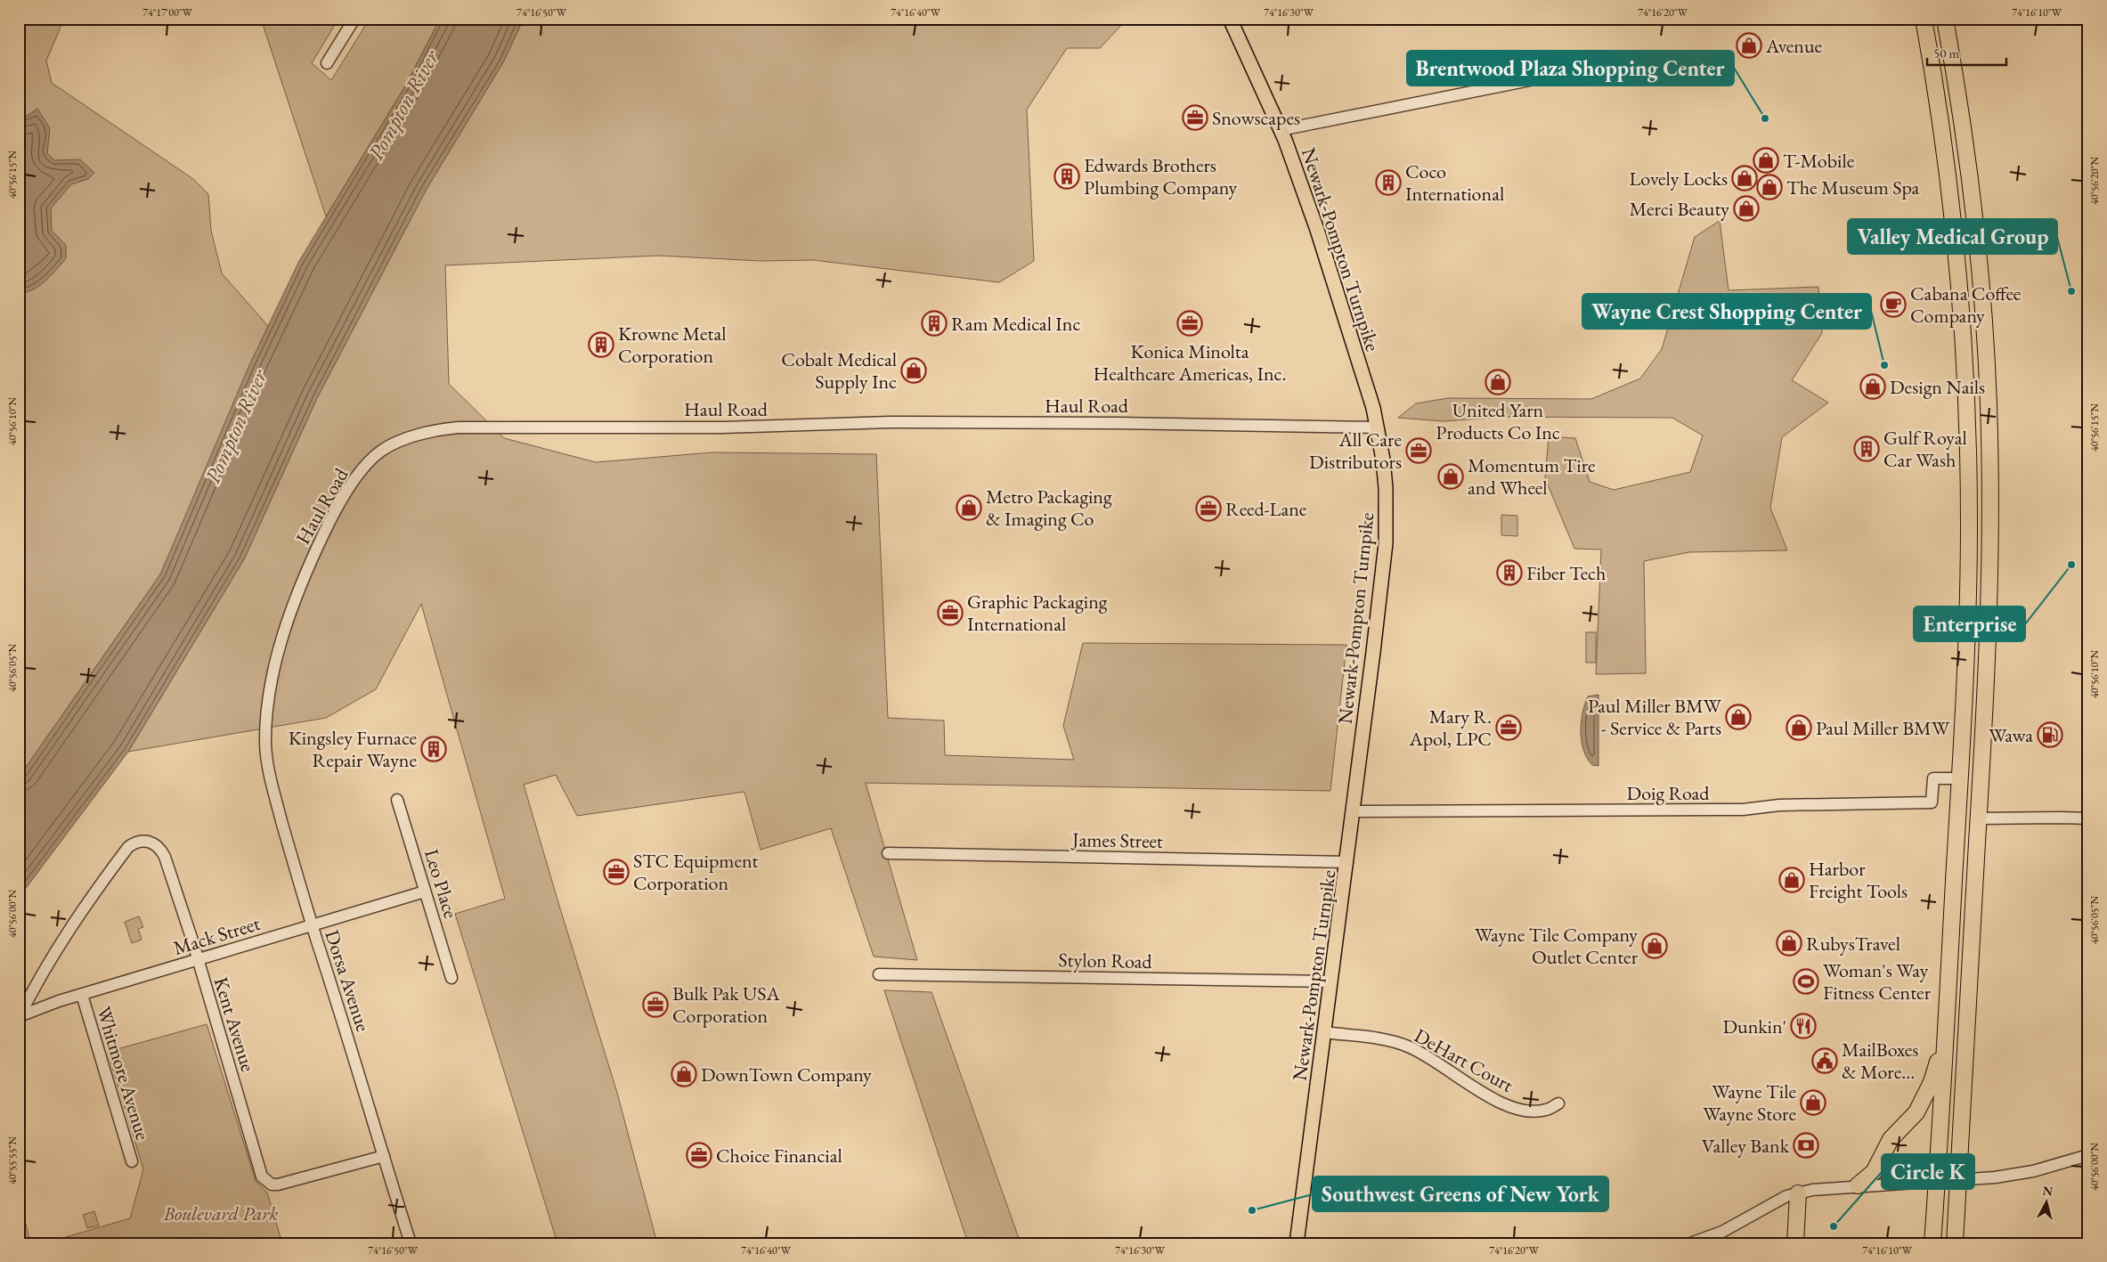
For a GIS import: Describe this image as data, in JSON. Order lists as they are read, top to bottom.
{
  "streets": {
    "main road": ["Newark-Pompton Turnpike"],
    "street": [
      "Haul Road",
      "Doig Road",
      "James Street",
      "Leo Place",
      "Mack Street",
      "Stylon Road",
      "Dorsa Avenue",
      "Kent Avenue",
      "DeHart Court",
      "Whitmore Avenue"
    ]
  },
  "crossings": [
    ["Newark-Pompton Turnpike", "Haul Road"],
    ["Newark-Pompton Turnpike", "Doig Road"],
    ["Newark-Pompton Turnpike", "James Street"],
    ["Newark-Pompton Turnpike", "Stylon Road"],
    ["Newark-Pompton Turnpike", "DeHart Court"],
    ["Haul Road", "Dorsa Avenue"],
    ["Leo Place", "Mack Street"],
    ["Mack Street", "Dorsa Avenue"],
    ["Mack Street", "Kent Avenue"],
    ["Mack Street", "Whitmore Avenue"],
    ["Dorsa Avenue", "Kent Avenue"]
  ],
  "water": ["Pompton River"],
  "parks": ["Boulevard Park"],
  "places": {
    "shop": [
      "Avenue",
      "T-Mobile",
      "Lovely Locks",
      "The Museum Spa",
      "Merci Beauty",
      "Cobalt Medical Supply Inc",
      "United Yarn Products Co Inc",
      "Design Nails",
      "Momentum Tire and Wheel",
      "Metro Packaging & Imaging Co",
      "Paul Miller BMW - Service & Parts",
      "Paul Miller BMW",
      "Harbor Freight Tools",
      "RubysTravel",
      "Wayne Tile Company Outlet Center",
      "DownTown Company",
      "Wayne Tile Wayne Store"
    ],
    "office": [
      "Snowscapes",
      "Konica Minolta Healthcare Americas, Inc.",
      "All Care Distributors",
      "Reed-Lane",
      "Graphic Packaging International",
      "Mary R. Apol, LPC",
      "STC Equipment Corporation",
      "Bulk Pak USA Corporation",
      "Choice Financial"
    ],
    "other": [
      "Brentwood Plaza Shopping Center",
      "Valley Medical Group",
      "Wayne Crest Shopping Center",
      "Enterprise",
      "Southwest Greens of New York",
      "Circle K"
    ],
    "building": [
      "Edwards Brothers Plumbing Company",
      "Coco International",
      "Ram Medical Inc",
      "Krowne Metal Corporation",
      "Gulf Royal Car Wash",
      "Fiber Tech",
      "Kingsley Furnace Repair Wayne"
    ],
    "cafe": ["Cabana Coffee Company"],
    "fuel station": ["Wawa"],
    "sports": ["Woman's Way Fitness Center"],
    "restaurant": ["Dunkin'"],
    "public building": ["MailBoxes & More..."],
    "bank": ["Valley Bank"]
  },
  "scale_bar": "50 m",
  "north": "top",
  "coordinates": [
    "74°17'00\"W",
    "74°16'50\"W",
    "74°16'40\"W",
    "74°16'30\"W",
    "74°16'20\"W",
    "74°16'10\"W",
    "40°56'15\"N",
    "40°56'20\"N",
    "40°56'10\"N",
    "40°56'05\"N",
    "40°56'00\"N",
    "40°55'55\"N"
  ]
}
